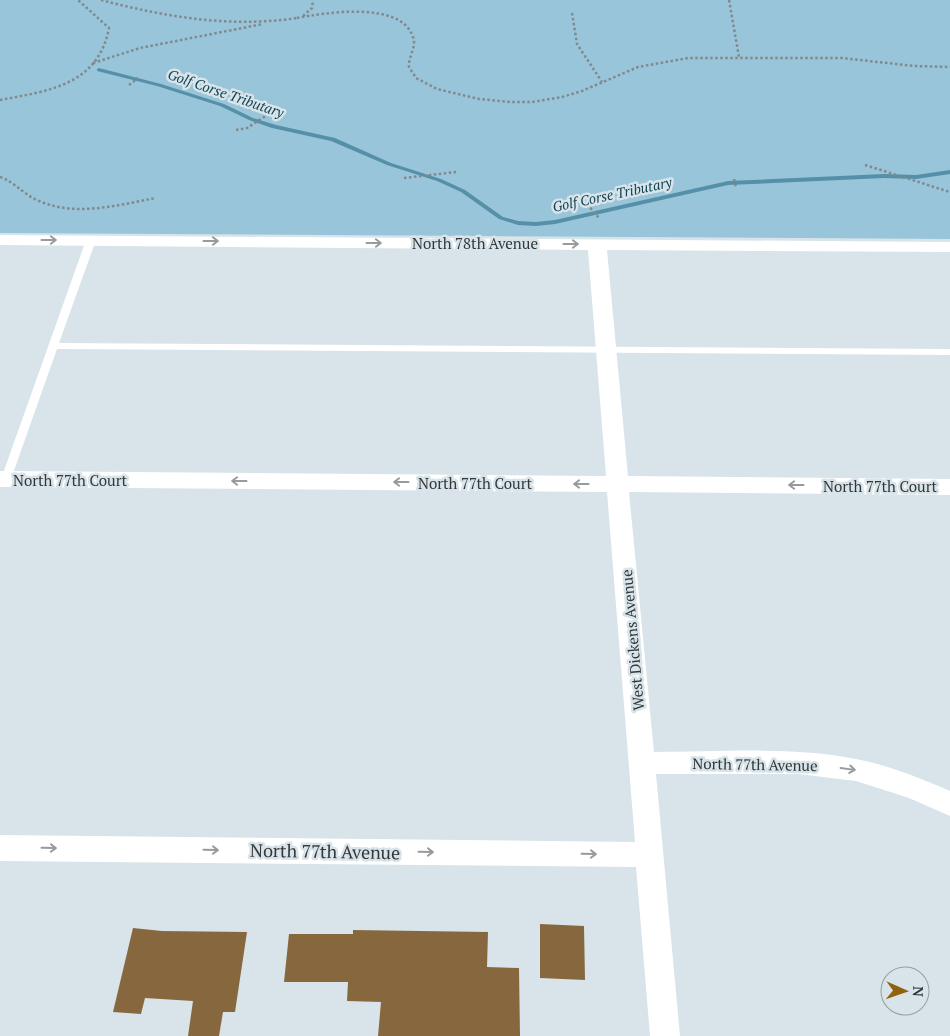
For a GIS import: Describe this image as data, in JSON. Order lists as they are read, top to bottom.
{
  "streets": {
    "street": [
      "North 78th Avenue",
      "North 77th Court",
      "West Dickens Avenue",
      "North 77th Avenue"
    ]
  },
  "crossings": [
    ["North 78th Avenue", "West Dickens Avenue"],
    ["North 77th Court", "West Dickens Avenue"],
    ["West Dickens Avenue", "North 77th Avenue"]
  ],
  "one_way": ["North 78th Avenue", "North 77th Court", "North 77th Avenue"],
  "water": ["Golf Corse Tributary"],
  "north": "right"
}
